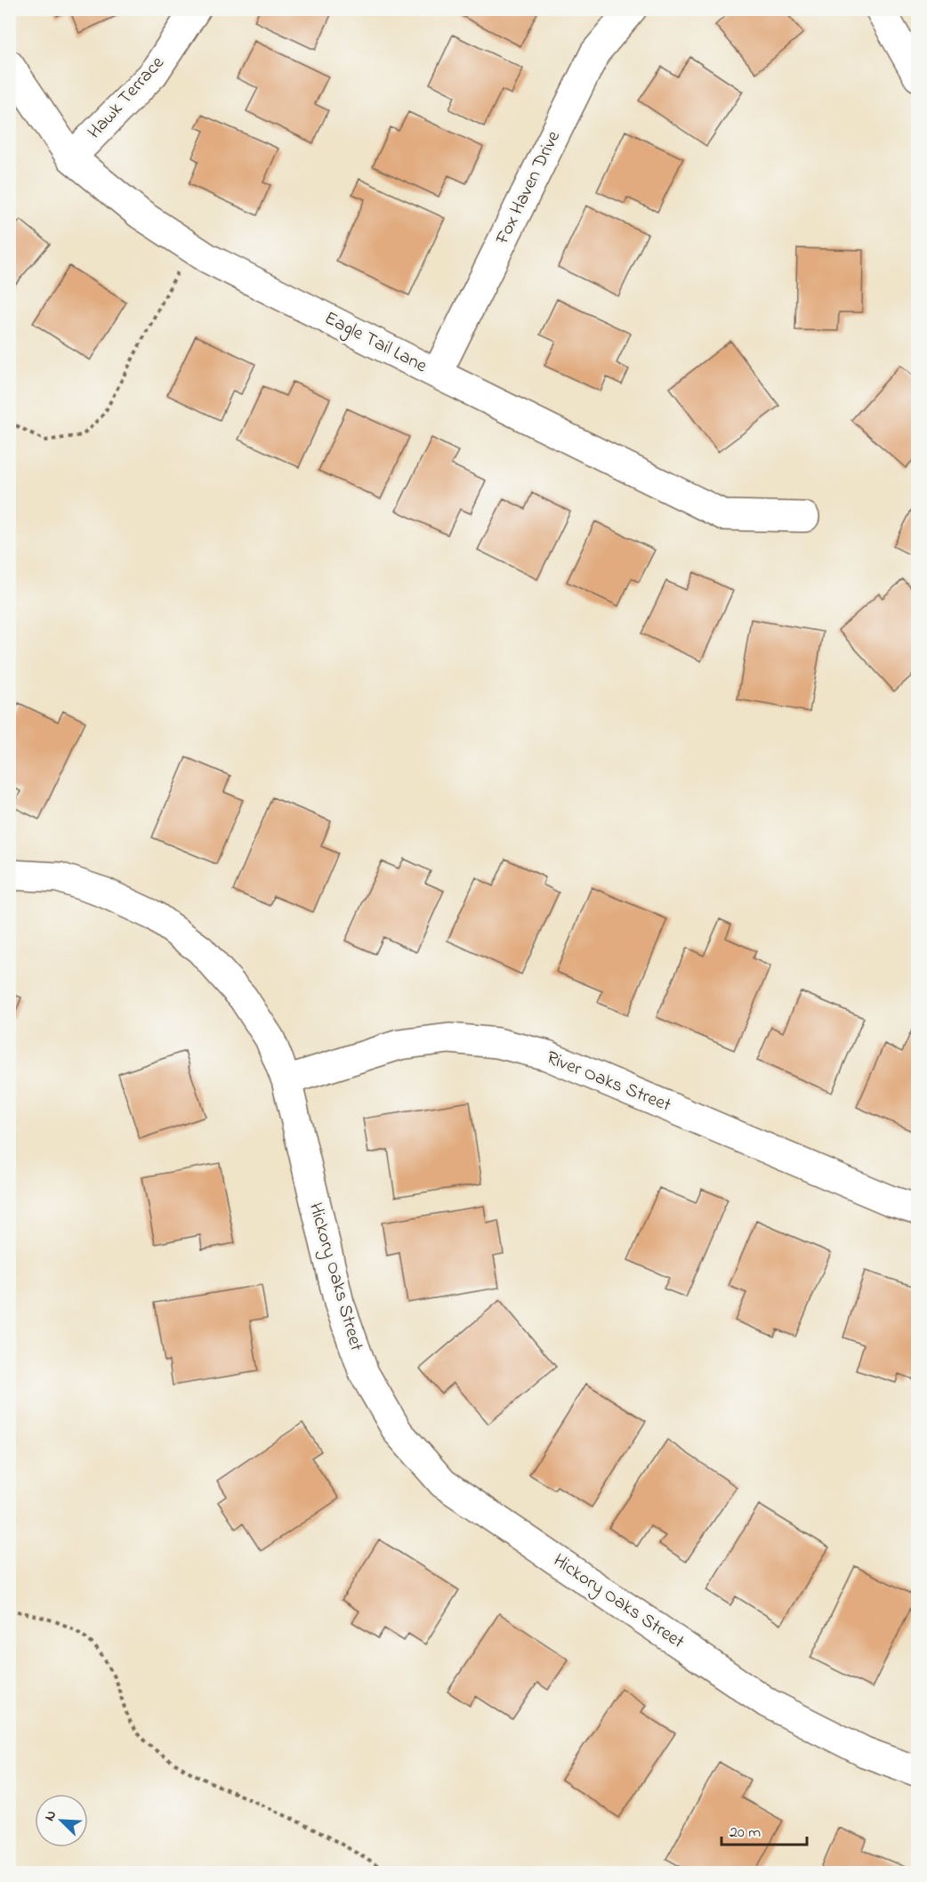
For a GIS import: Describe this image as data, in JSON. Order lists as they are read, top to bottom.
{
  "streets": {
    "street": [
      "Hawk Terrace",
      "Fox Haven Drive",
      "Eagle Tail Lane",
      "River Oaks Street",
      "Hickory Oaks Street"
    ]
  },
  "crossings": [
    ["Hawk Terrace", "Eagle Tail Lane"],
    ["Fox Haven Drive", "Eagle Tail Lane"],
    ["River Oaks Street", "Hickory Oaks Street"]
  ],
  "scale_bar": "20 m",
  "north": "top left"
}
